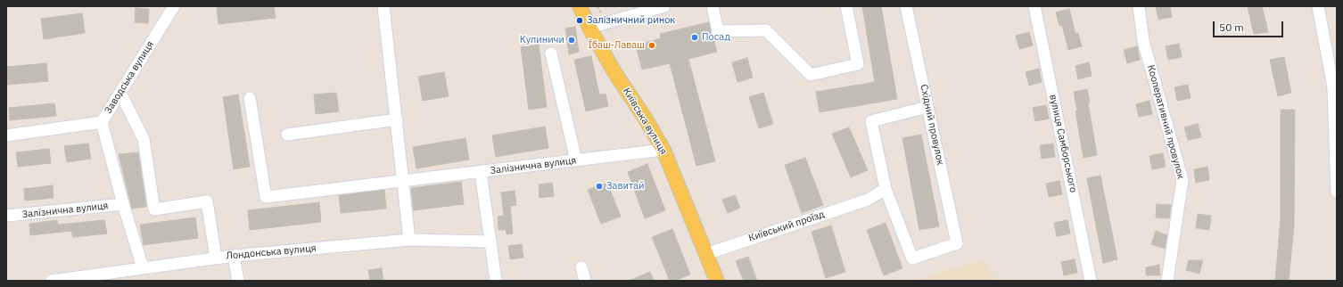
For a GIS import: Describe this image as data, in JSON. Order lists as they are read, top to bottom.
{
  "streets": {
    "main road": ["Київська вулиця"],
    "street": [
      "Заводська вулиця",
      "Кооперативний провулок",
      "Східний провулок",
      "вулиця Самборського",
      "Залізнична вулиця",
      "Київський проїзд",
      "Лондонська вулиця"
    ]
  },
  "crossings": [
    ["Київська вулиця", "Залізнична вулиця"],
    ["Київська вулиця", "Київський проїзд"],
    ["Східний провулок", "Київський проїзд"]
  ],
  "places": [
    "Залізничний ринок",
    "Посад",
    "Кулиничи",
    "Їбаш-Лаваш",
    "Завитай"
  ],
  "scale_bar": "50 m"
}
